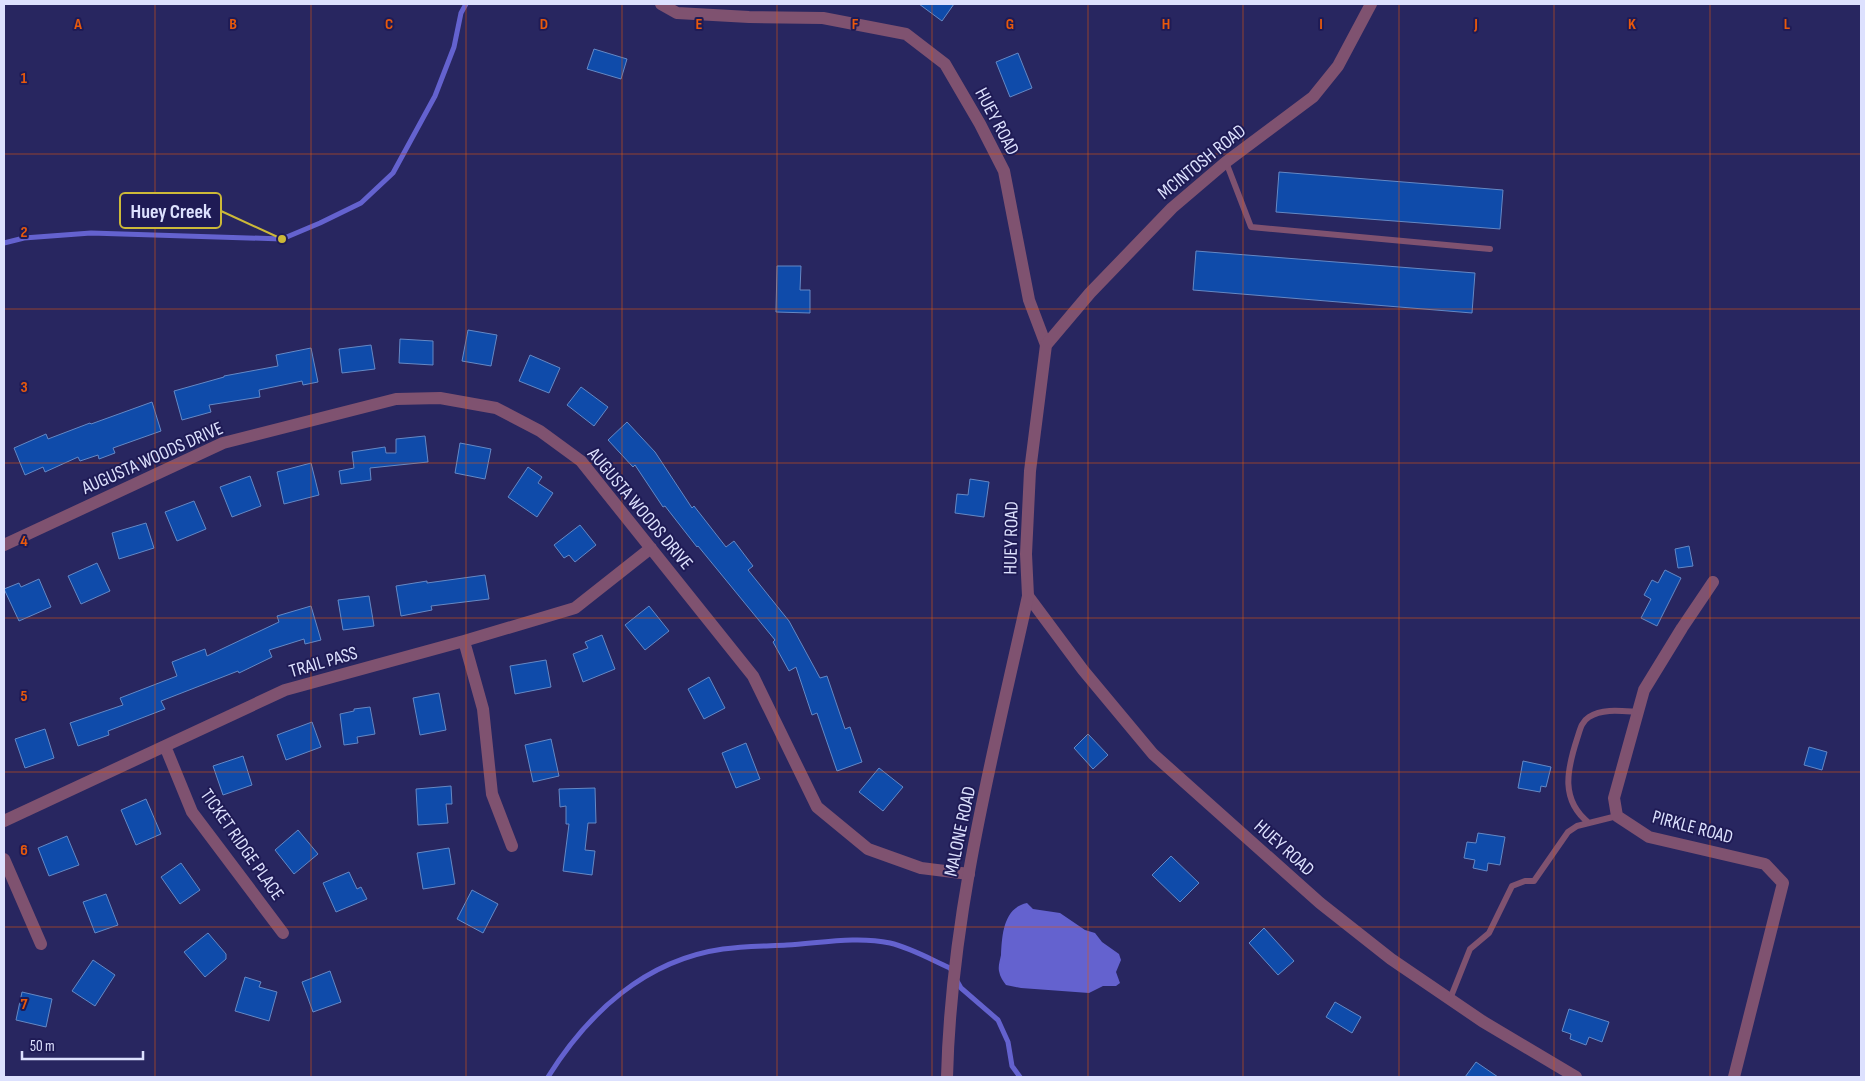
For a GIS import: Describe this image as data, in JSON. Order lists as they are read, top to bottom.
{
  "streets": {
    "street": [
      "HUEY ROAD",
      "MCINTOSH ROAD",
      "AUGUSTA WOODS DRIVE",
      "TRAIL PASS",
      "PIRKLE ROAD",
      "MALONE ROAD",
      "TICKET RIDGE PLACE"
    ]
  },
  "crossings": [
    ["HUEY ROAD", "MCINTOSH ROAD"],
    ["HUEY ROAD", "MALONE ROAD"],
    ["AUGUSTA WOODS DRIVE", "TRAIL PASS"],
    ["AUGUSTA WOODS DRIVE", "MALONE ROAD"],
    ["TRAIL PASS", "TICKET RIDGE PLACE"]
  ],
  "places": ["Huey Creek"],
  "scale_bar": "50 m",
  "grid": {
    "columns": [
      "A",
      "B",
      "C",
      "D",
      "E",
      "F",
      "G",
      "H",
      "I",
      "J",
      "K",
      "L"
    ],
    "rows": [
      "1",
      "2",
      "3",
      "4",
      "5",
      "6",
      "7"
    ]
  }
}
